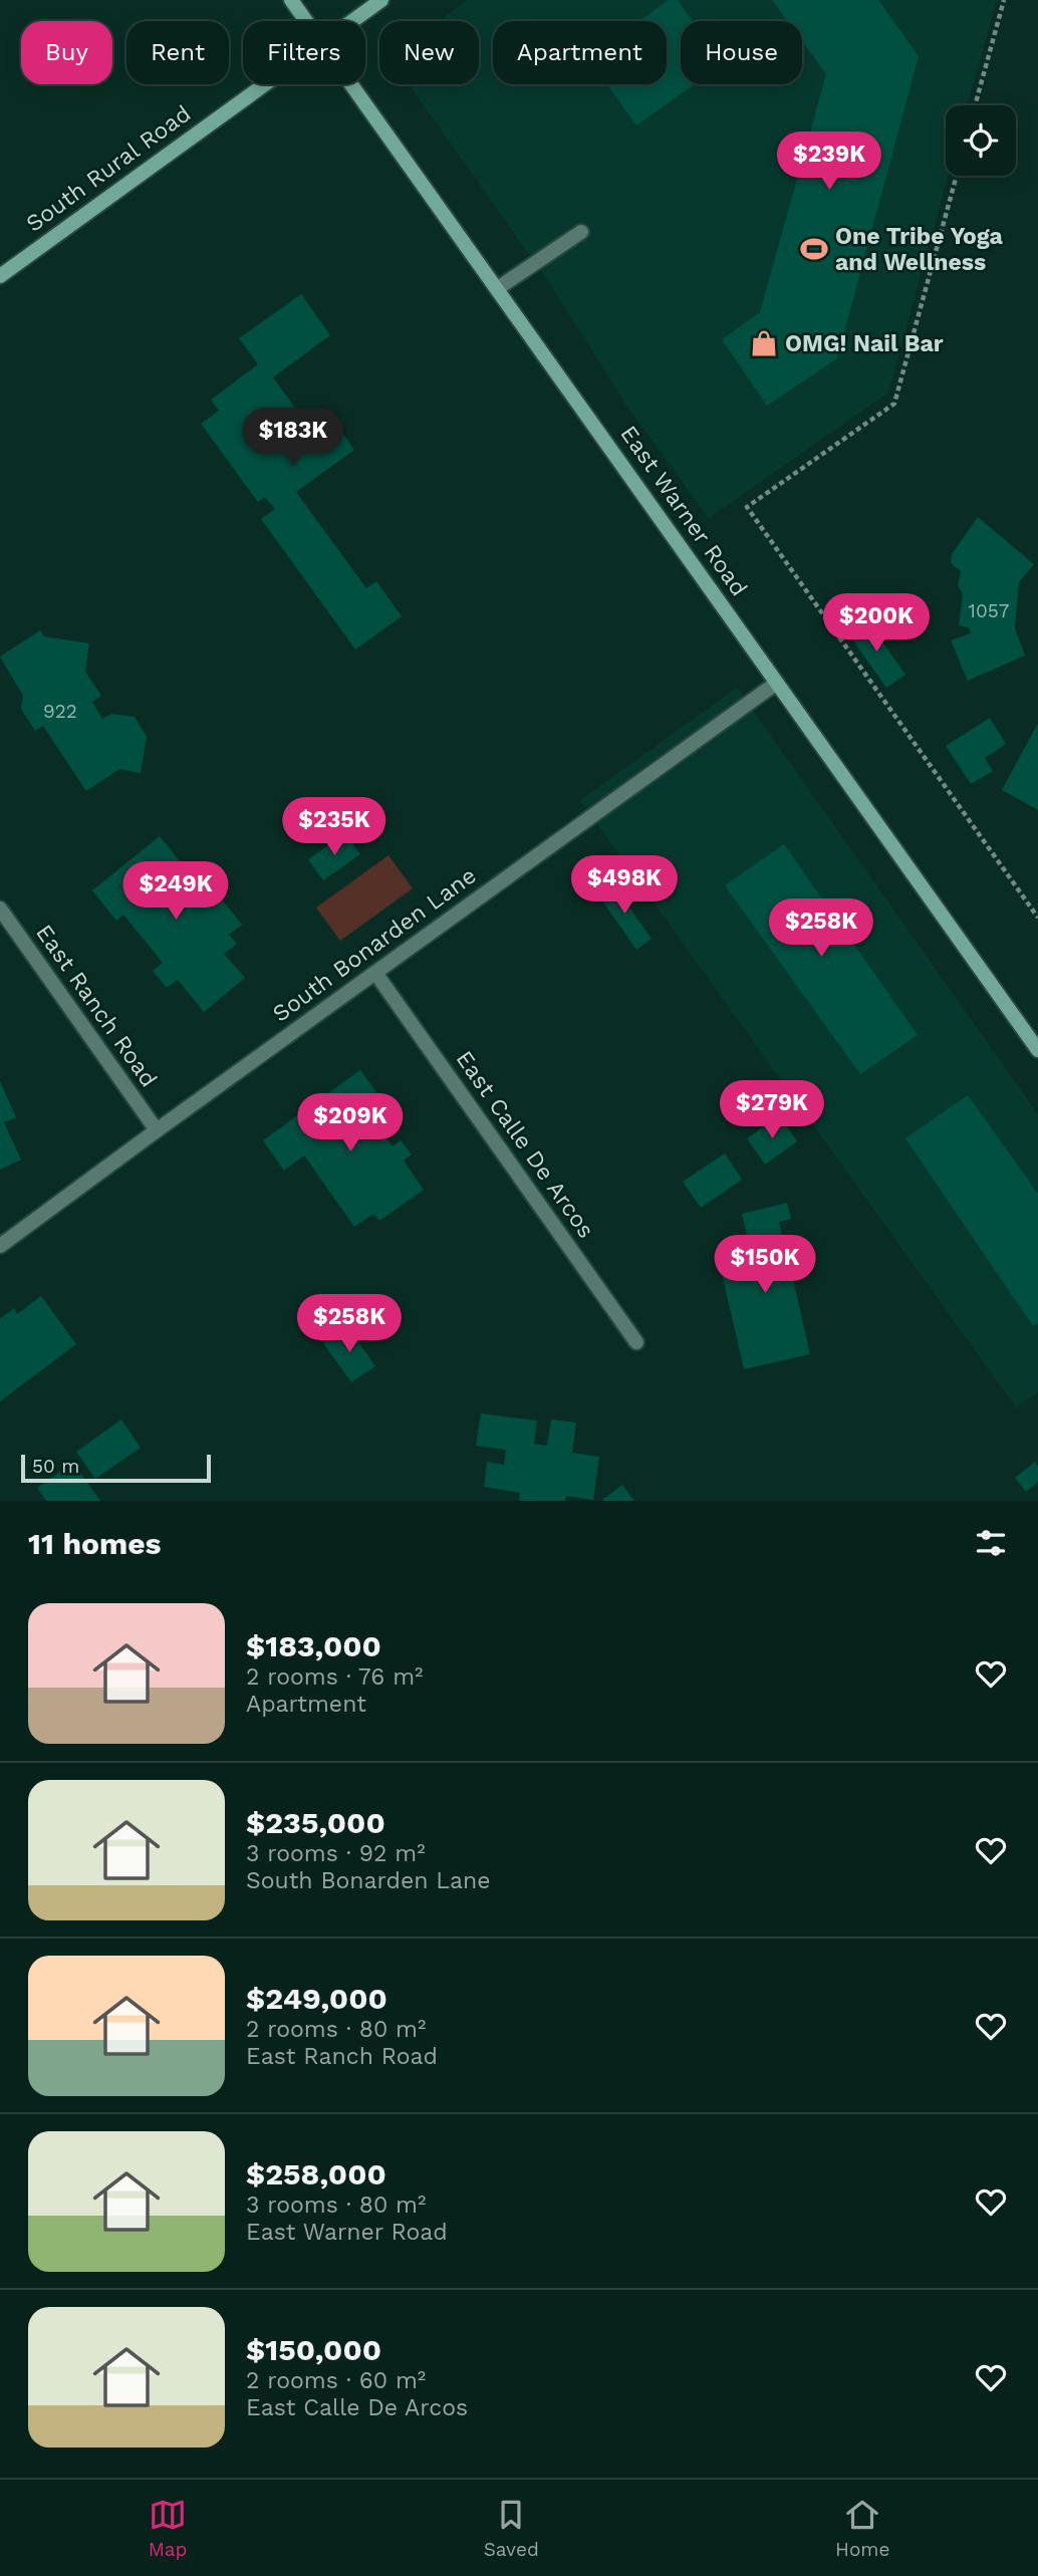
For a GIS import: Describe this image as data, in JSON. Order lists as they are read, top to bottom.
{
  "streets": {
    "main road": ["South Rural Road", "East Warner Road"],
    "street": ["South Bonarden Lane", "East Ranch Road", "East Calle De Arcos"]
  },
  "crossings": [
    ["East Warner Road", "South Bonarden Lane"],
    ["South Bonarden Lane", "East Ranch Road"],
    ["South Bonarden Lane", "East Calle De Arcos"]
  ],
  "places": {
    "sports": ["One Tribe Yoga and Wellness"],
    "shop": ["OMG! Nail Bar"]
  },
  "house_numbers": ["1057", "922"],
  "scale_bar": "50 m",
  "page": {
    "chip": [
      "Buy",
      "Rent",
      "Filters",
      "New",
      "Apartment",
      "House"
    ],
    "price": [
      "$239K",
      "$183K",
      "$200K",
      "$235K",
      "$498K",
      "$249K",
      "$258K",
      "$279K",
      "$209K",
      "$150K",
      "$258K"
    ],
    "scale": "50 m",
    "heading": "11 homes",
    "list": [
      {
        "name": "$183,000",
        "note": "2 rooms · 76 m² · Apartment"
      },
      {
        "name": "$235,000",
        "note": "3 rooms · 92 m² · South Bonarden Lane"
      },
      {
        "name": "$249,000",
        "note": "2 rooms · 80 m² · East Ranch Road"
      },
      {
        "name": "$258,000",
        "note": "3 rooms · 80 m² · East Warner Road"
      },
      {
        "name": "$150,000",
        "note": "2 rooms · 60 m² · East Calle De Arcos"
      }
    ],
    "tabs": ["Map", "Saved", "Home"]
  }
}
